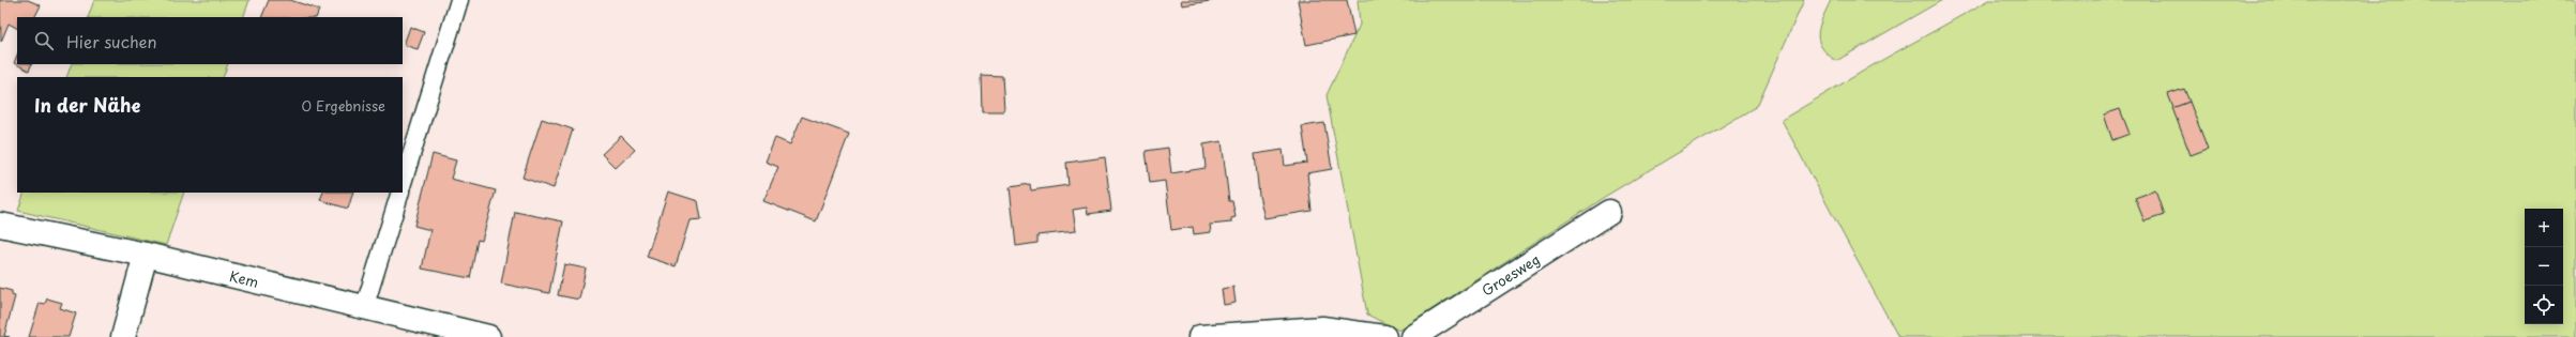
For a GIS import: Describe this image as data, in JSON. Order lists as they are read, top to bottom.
{
  "streets": {
    "street": ["Groesweg", "Kem"]
  },
  "page": {
    "search": "Hier suchen",
    "heading": ["In der Nähe", "0 Ergebnisse"],
    "map_buttons": ["+", "−"]
  }
}
